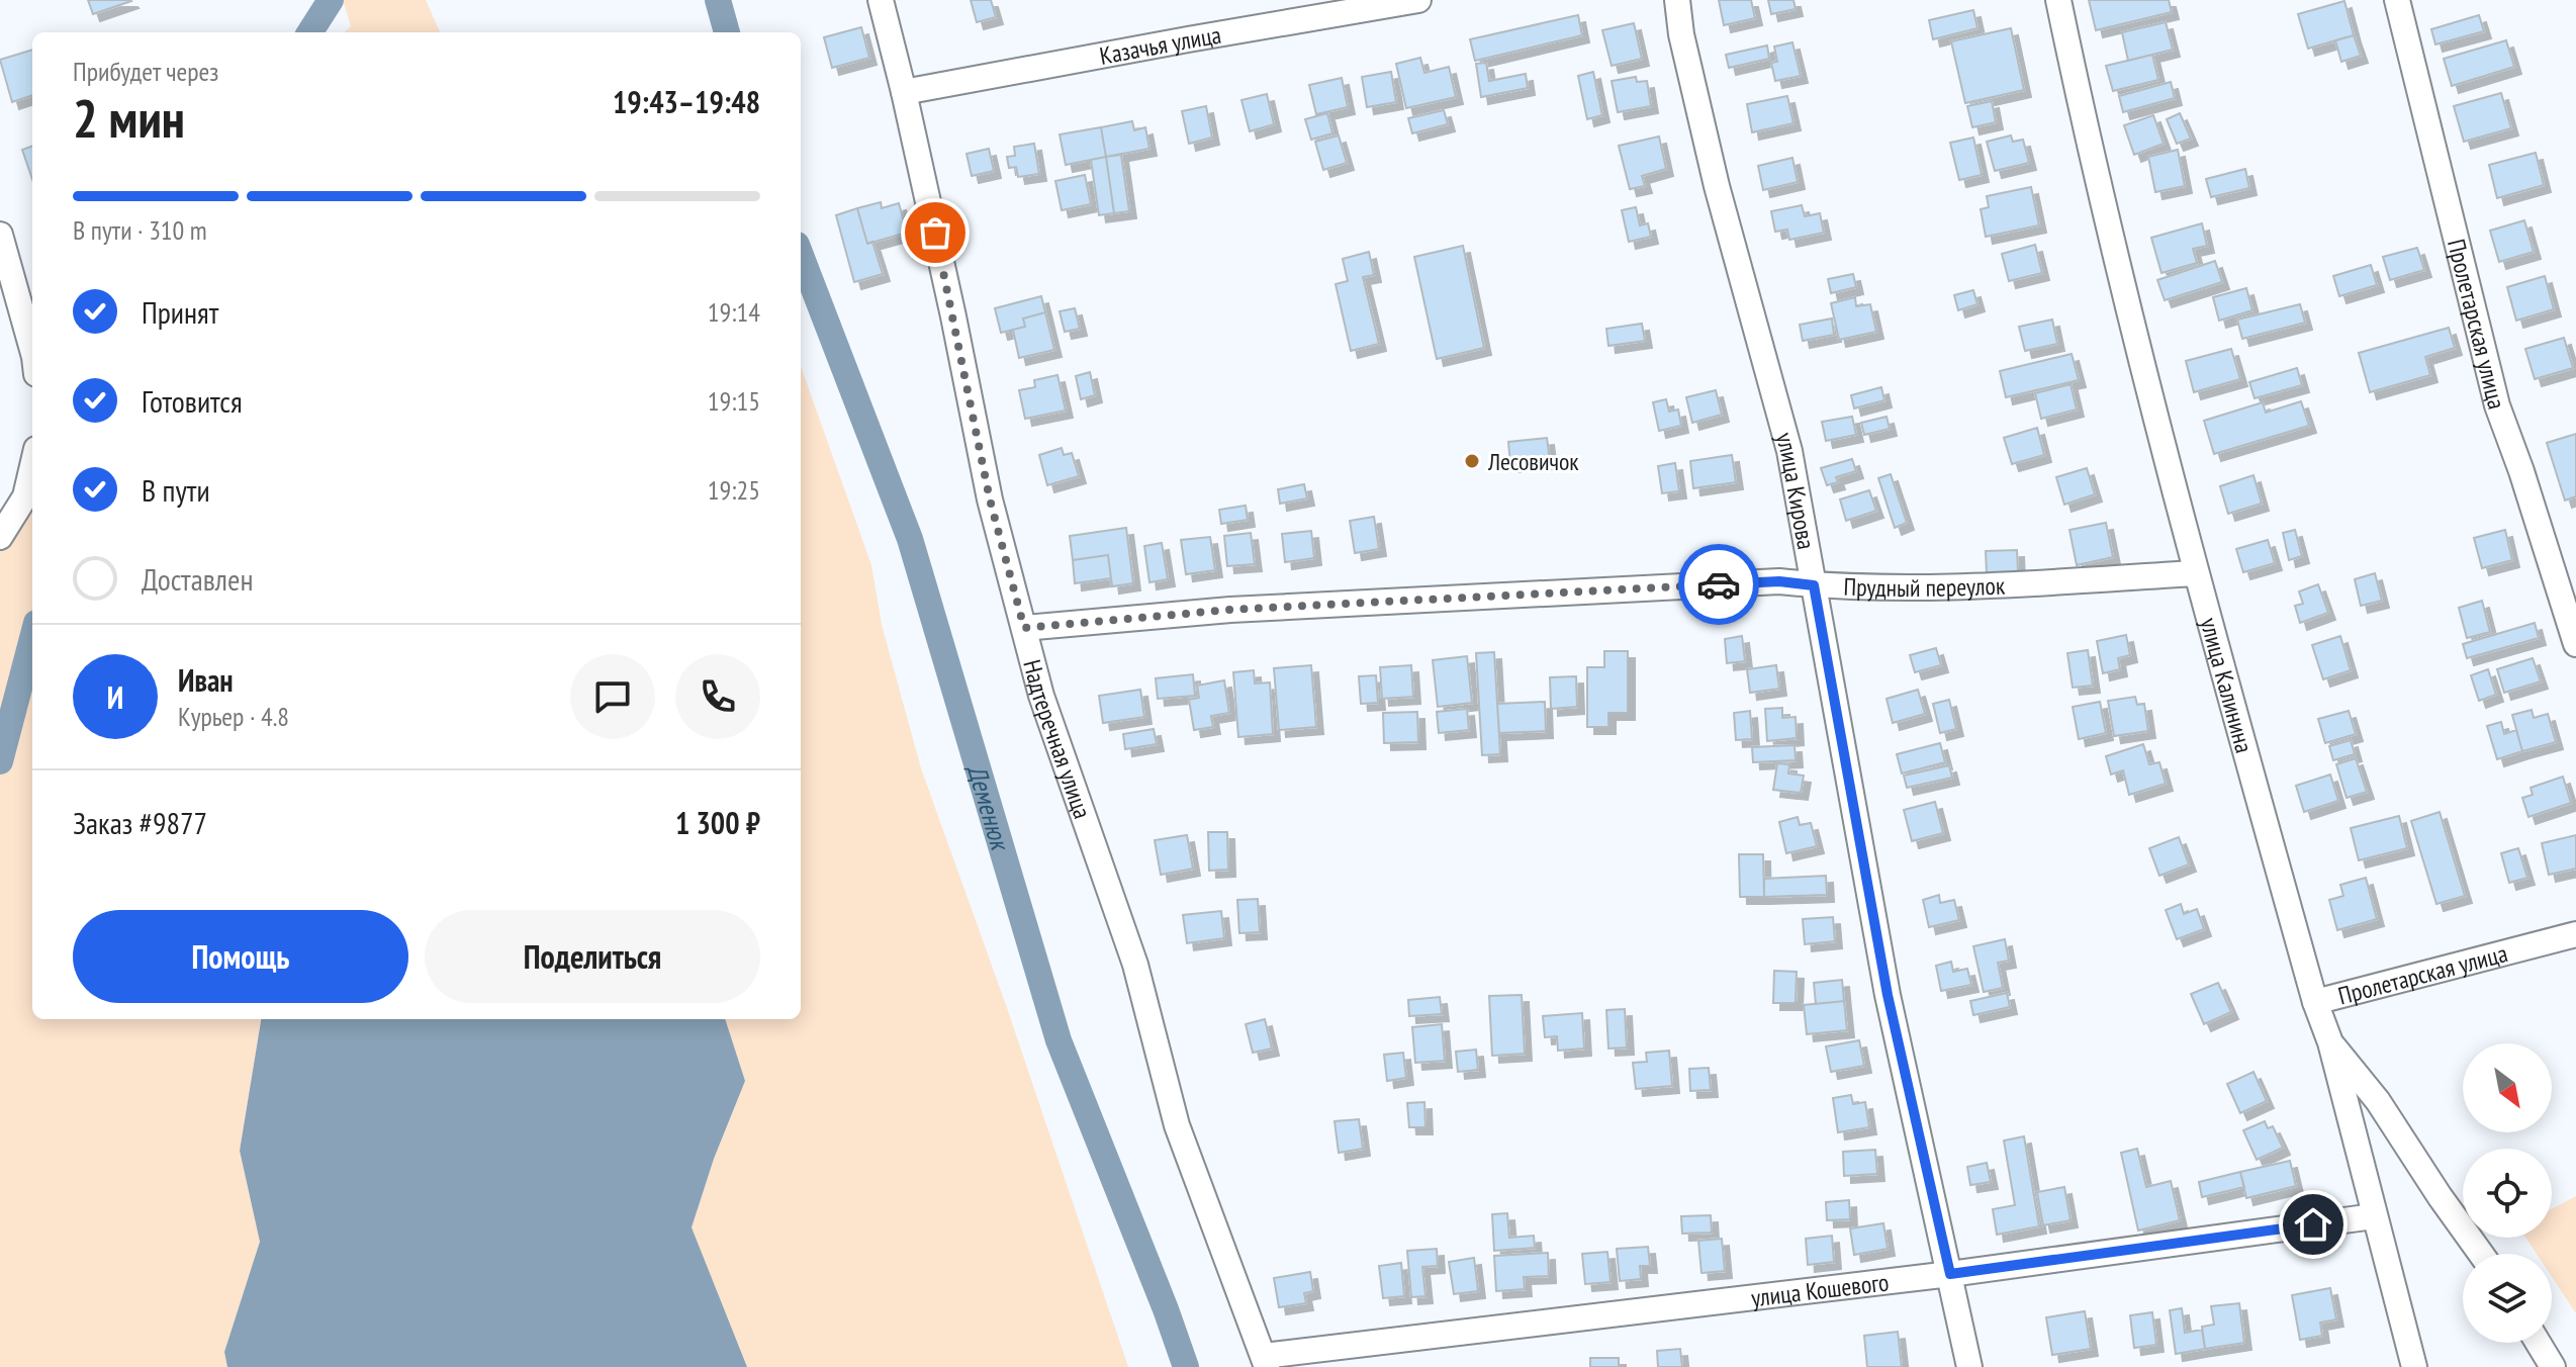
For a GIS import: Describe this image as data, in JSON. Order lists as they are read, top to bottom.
{
  "streets": {
    "street": [
      "Казачья улица",
      "Пролетарская улица",
      "улица Кирова",
      "Прудный переулок",
      "улица Калинина",
      "Надтеречная улица",
      "улица Кошевого"
    ]
  },
  "crossings": [
    ["Казачья улица", "Надтеречная улица"],
    ["Пролетарская улица", "улица Калинина"],
    ["улица Кирова", "Прудный переулок"],
    ["улица Кирова", "улица Кошевого"],
    ["Прудный переулок", "улица Калинина"],
    ["Прудный переулок", "Надтеречная улица"],
    ["улица Калинина", "улица Кошевого"],
    ["Надтеречная улица", "улица Кошевого"]
  ],
  "water": ["Деменюк"],
  "places": ["Лесовичок"],
  "north": "bottom right",
  "page": {
    "heading": ["2 мин", "Прибудет через", "19:43–19:48"],
    "panel": [
      "Иван",
      "Курьер · 4.8",
      "Заказ #9877",
      "1 300 ₽"
    ],
    "bar": "В пути · 310 m",
    "list": [
      ["Принят", "19:14"],
      ["Готовится", "19:15"],
      ["В пути", "19:25"],
      "Доставлен"
    ],
    "round": "И",
    "buttons": ["Помощь", "Поделиться"]
  }
}
